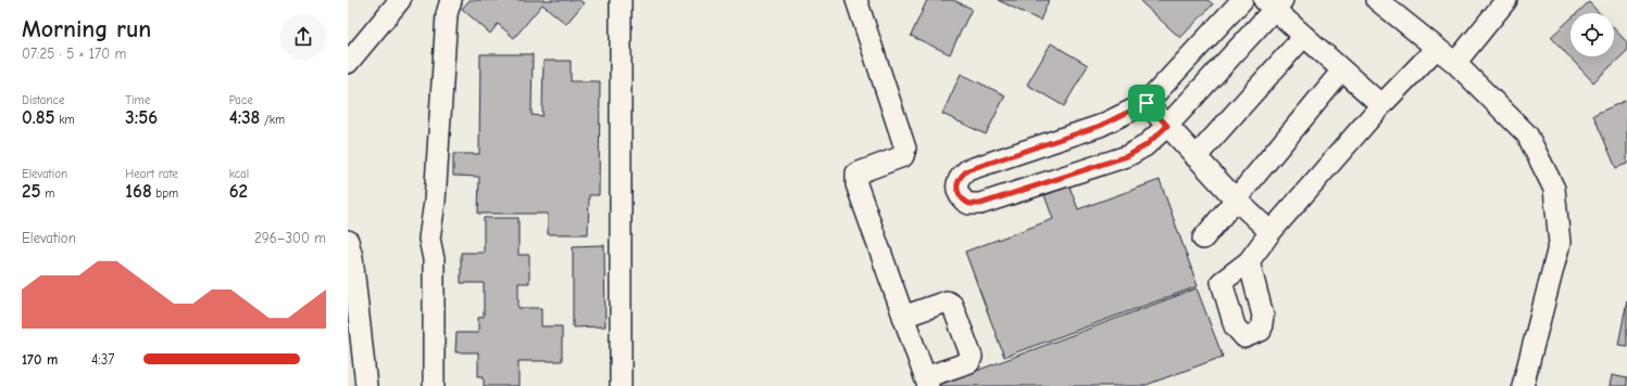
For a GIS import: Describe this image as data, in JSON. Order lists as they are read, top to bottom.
{
  "page": {
    "heading": ["Morning run", "07:25 · 5 × 170 m"],
    "stats": [
      ["Distance", "0.85 km"],
      ["Time", "3:56"],
      ["Pace", "4:38 /km"],
      ["Elevation", "25 m"],
      ["Heart rate", "168 bpm"],
      ["kcal", "62"]
    ],
    "chart": ["Elevation", "296–300 m"],
    "list": [
      {
        "name": "170 m",
        "note": "4:37"
      }
    ]
  }
}
